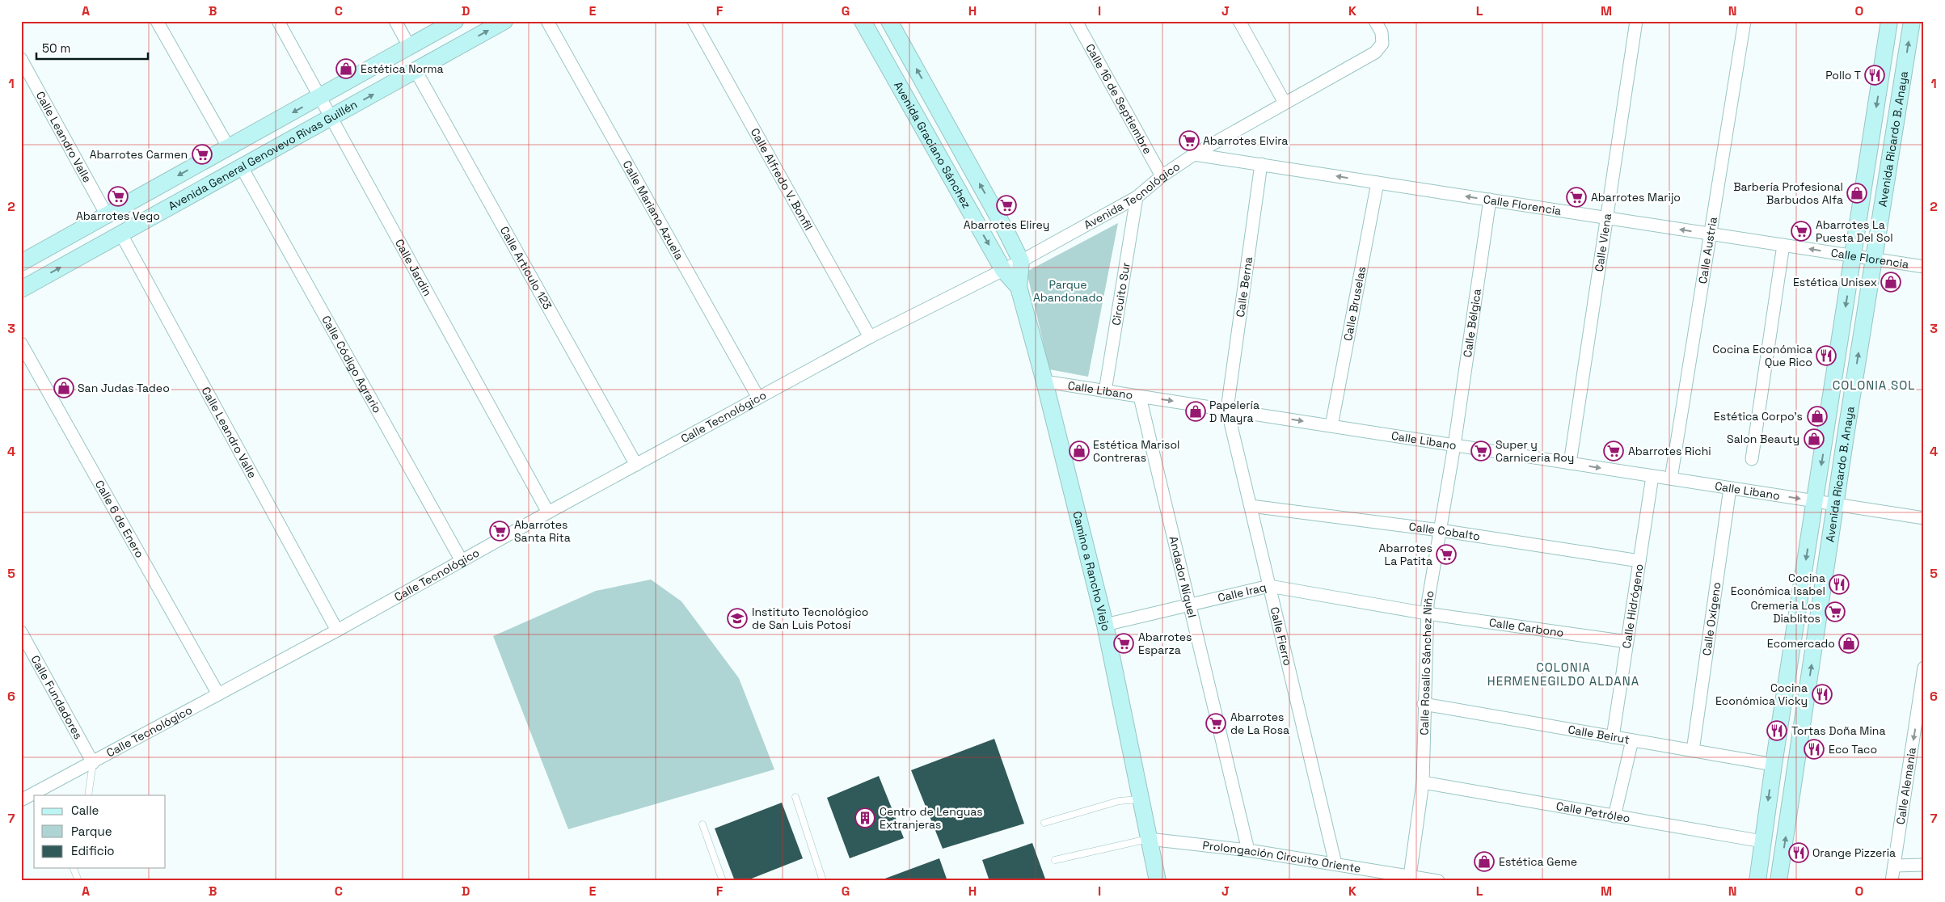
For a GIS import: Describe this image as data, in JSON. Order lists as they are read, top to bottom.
{
  "streets": {
    "street": [
      "Calle 16 de Septiembre",
      "Calle Leandro Valle",
      "Avenida Ricardo B. Anaya",
      "Avenida Graciano Sánchez",
      "Avenida General Genovevo Rivas Guillén",
      "Calle Alfredo V. Bonfil",
      "Avenida Tecnológico",
      "Calle Florencia",
      "Calle Mariano Azuela",
      "Calle Viena",
      "Calle Austria",
      "Calle Jardín",
      "Calle Artículo 123",
      "Calle Berna",
      "Circuito Sur",
      "Calle Bruselas",
      "Calle Bélgica",
      "Calle Código Agrario",
      "Calle Libano",
      "Calle Tecnológico",
      "Calle 6 de Enero",
      "Calle Cobalto",
      "Camino a Rancho Viejo",
      "Andador Níquel",
      "Calle Iraq",
      "Calle Hidrógeno",
      "Calle Oxígeno",
      "Calle Carbono",
      "Calle Fierro",
      "Calle Rosalío Sánchez Niño",
      "Calle Fundadores",
      "Calle Beirut",
      "Calle Alemania",
      "Calle Petróleo",
      "Prolongación Circuito Oriente"
    ]
  },
  "crossings": [
    ["Calle 16 de Septiembre", "Avenida Tecnológico"],
    ["Calle Leandro Valle", "Avenida General Genovevo Rivas Guillén"],
    ["Calle Leandro Valle", "Calle Tecnológico"],
    ["Avenida Ricardo B. Anaya", "Calle Florencia"],
    ["Avenida Ricardo B. Anaya", "Calle Libano"],
    ["Avenida Ricardo B. Anaya", "Calle Beirut"],
    ["Avenida Ricardo B. Anaya", "Calle Petróleo"],
    ["Avenida Graciano Sánchez", "Avenida Tecnológico"],
    ["Avenida Graciano Sánchez", "Calle Tecnológico"],
    ["Avenida Graciano Sánchez", "Camino a Rancho Viejo"],
    ["Avenida General Genovevo Rivas Guillén", "Calle Jardín"],
    ["Avenida General Genovevo Rivas Guillén", "Calle Artículo 123"],
    ["Avenida General Genovevo Rivas Guillén", "Calle Código Agrario"],
    ["Calle Alfredo V. Bonfil", "Calle Tecnológico"],
    ["Avenida Tecnológico", "Calle Florencia"],
    ["Avenida Tecnológico", "Circuito Sur"],
    ["Avenida Tecnológico", "Calle Tecnológico"],
    ["Avenida Tecnológico", "Camino a Rancho Viejo"],
    ["Calle Florencia", "Calle Viena"],
    ["Calle Florencia", "Calle Austria"],
    ["Calle Florencia", "Calle Berna"],
    ["Calle Florencia", "Calle Bruselas"],
    ["Calle Florencia", "Calle Bélgica"],
    ["Calle Mariano Azuela", "Calle Tecnológico"],
    ["Calle Viena", "Calle Libano"],
    ["Calle Austria", "Calle Libano"],
    ["Calle Jardín", "Calle Tecnológico"],
    ["Calle Artículo 123", "Calle Tecnológico"],
    ["Calle Berna", "Calle Libano"],
    ["Calle Berna", "Calle Fierro"],
    ["Circuito Sur", "Calle Libano"],
    ["Calle Bruselas", "Calle Libano"],
    ["Calle Bélgica", "Calle Libano"],
    ["Calle Bélgica", "Calle Rosalío Sánchez Niño"],
    ["Calle Código Agrario", "Calle Tecnológico"],
    ["Calle Libano", "Camino a Rancho Viejo"],
    ["Calle Libano", "Andador Níquel"],
    ["Calle Libano", "Calle Hidrógeno"],
    ["Calle Libano", "Calle Oxígeno"],
    ["Calle Libano", "Calle Fierro"],
    ["Calle Libano", "Calle Rosalío Sánchez Niño"],
    ["Calle Tecnológico", "Calle 6 de Enero"],
    ["Calle Tecnológico", "Camino a Rancho Viejo"],
    ["Calle Tecnológico", "Calle Fundadores"],
    ["Calle Cobalto", "Calle Hidrógeno"],
    ["Calle Cobalto", "Calle Fierro"],
    ["Calle Cobalto", "Calle Rosalío Sánchez Niño"],
    ["Camino a Rancho Viejo", "Calle Iraq"],
    ["Camino a Rancho Viejo", "Prolongación Circuito Oriente"],
    ["Andador Níquel", "Calle Iraq"],
    ["Andador Níquel", "Prolongación Circuito Oriente"],
    ["Calle Iraq", "Calle Carbono"],
    ["Calle Iraq", "Calle Fierro"],
    ["Calle Iraq", "Calle Rosalío Sánchez Niño"],
    ["Calle Hidrógeno", "Calle Carbono"],
    ["Calle Hidrógeno", "Calle Beirut"],
    ["Calle Oxígeno", "Calle Beirut"],
    ["Calle Carbono", "Calle Rosalío Sánchez Niño"],
    ["Calle Fierro", "Prolongación Circuito Oriente"],
    ["Calle Rosalío Sánchez Niño", "Calle Beirut"],
    ["Calle Rosalío Sánchez Niño", "Calle Petróleo"],
    ["Calle Rosalío Sánchez Niño", "Prolongación Circuito Oriente"]
  ],
  "one_way": ["Calle Florencia", "Calle Libano", "Calle Alemania"],
  "districts": ["COLONIA SOL", "COLONIA HERMENEGILDO ALDANA"],
  "parks": ["Parque Abandonado"],
  "places": {
    "shop": [
      "Estética Norma",
      "Barbería Profesional Barbudos Alfa",
      "Estética Unisex",
      "San Judas Tadeo",
      "Papelería D Mayra",
      "Estética Corpo's",
      "Salon Beauty",
      "Estética Marisol Contreras",
      "Ecomercado",
      "Estética Geme"
    ],
    "restaurant": [
      "Pollo T",
      "Cocina Económica Que Rico",
      "Cocina Económica Isabel",
      "Cocina Económica Vicky",
      "Tortas Doña Mina",
      "Eco Taco",
      "Orange Pizzeria"
    ],
    "supermarket": [
      "Abarrotes Elvira",
      "Abarrotes Carmen",
      "Abarrotes Vego",
      "Abarrotes Marijo",
      "Abarrotes Elirey",
      "Abarrotes La Puesta Del Sol",
      "Super y Carniceria Roy",
      "Abarrotes Richi",
      "Abarrotes Santa Rita",
      "Abarrotes La Patita",
      "Cremeria Los Diablitos",
      "Abarrotes Esparza",
      "Abarrotes de La Rosa"
    ],
    "school or university": ["Instituto Tecnológico de San Luis Potosí"],
    "building": ["Centro de Lenguas Extranjeras"]
  },
  "legend": ["Calle", "Parque", "Edificio"],
  "scale_bar": "50 m",
  "grid": {
    "columns": [
      "A",
      "B",
      "C",
      "D",
      "E",
      "F",
      "G",
      "H",
      "I",
      "J",
      "K",
      "L",
      "M",
      "N",
      "O"
    ],
    "rows": [
      "1",
      "2",
      "3",
      "4",
      "5",
      "6",
      "7"
    ]
  }
}
